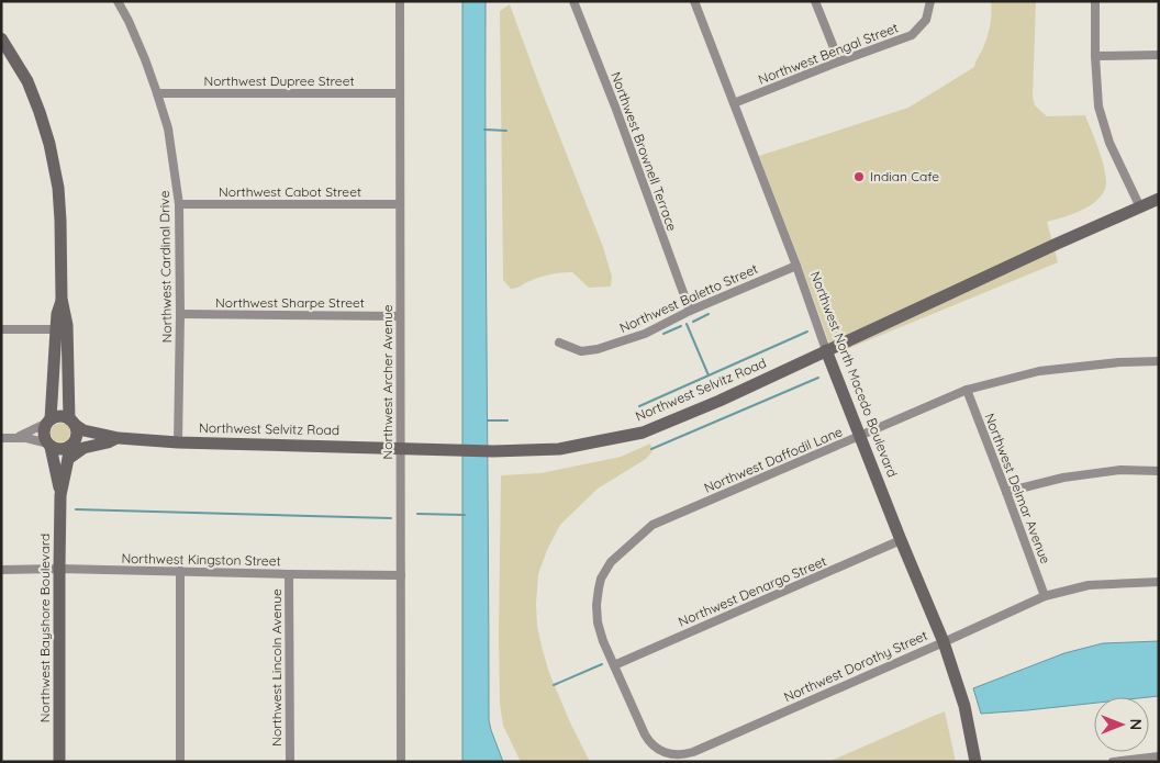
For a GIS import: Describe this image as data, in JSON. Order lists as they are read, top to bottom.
{
  "streets": {
    "street": [
      "Northwest Bengal Street",
      "Northwest Dupree Street",
      "Northwest Brownell Terrace",
      "Northwest Cabot Street",
      "Northwest Cardinal Drive",
      "Northwest Baletto Street",
      "Northwest Sharpe Street",
      "Northwest North Macedo Boulevard",
      "Northwest Archer Avenue",
      "Northwest Selvitz Road",
      "Northwest Daffodil Lane",
      "Northwest Delmar Avenue",
      "Northwest Kingston Street",
      "Northwest Denargo Street",
      "Northwest Bayshore Boulevard",
      "Northwest Dorothy Street",
      "Northwest Lincoln Avenue"
    ]
  },
  "crossings": [
    ["Northwest Bengal Street", "Northwest North Macedo Boulevard"],
    ["Northwest Dupree Street", "Northwest Cardinal Drive"],
    ["Northwest Dupree Street", "Northwest Archer Avenue"],
    ["Northwest Brownell Terrace", "Northwest Baletto Street"],
    ["Northwest Cabot Street", "Northwest Cardinal Drive"],
    ["Northwest Cabot Street", "Northwest Archer Avenue"],
    ["Northwest Cardinal Drive", "Northwest Sharpe Street"],
    ["Northwest Cardinal Drive", "Northwest Selvitz Road"],
    ["Northwest Baletto Street", "Northwest North Macedo Boulevard"],
    ["Northwest Sharpe Street", "Northwest Archer Avenue"],
    ["Northwest North Macedo Boulevard", "Northwest Selvitz Road"],
    ["Northwest North Macedo Boulevard", "Northwest Daffodil Lane"],
    ["Northwest North Macedo Boulevard", "Northwest Denargo Street"],
    ["Northwest North Macedo Boulevard", "Northwest Dorothy Street"],
    ["Northwest Archer Avenue", "Northwest Selvitz Road"],
    ["Northwest Archer Avenue", "Northwest Kingston Street"],
    ["Northwest Selvitz Road", "Northwest Bayshore Boulevard"],
    ["Northwest Daffodil Lane", "Northwest Delmar Avenue"],
    ["Northwest Daffodil Lane", "Northwest Denargo Street"],
    ["Northwest Daffodil Lane", "Northwest Dorothy Street"],
    ["Northwest Delmar Avenue", "Northwest Dorothy Street"],
    ["Northwest Kingston Street", "Northwest Bayshore Boulevard"],
    ["Northwest Kingston Street", "Northwest Lincoln Avenue"],
    ["Northwest Denargo Street", "Northwest Dorothy Street"]
  ],
  "places": ["Indian Cafe"],
  "north": "right"
}
